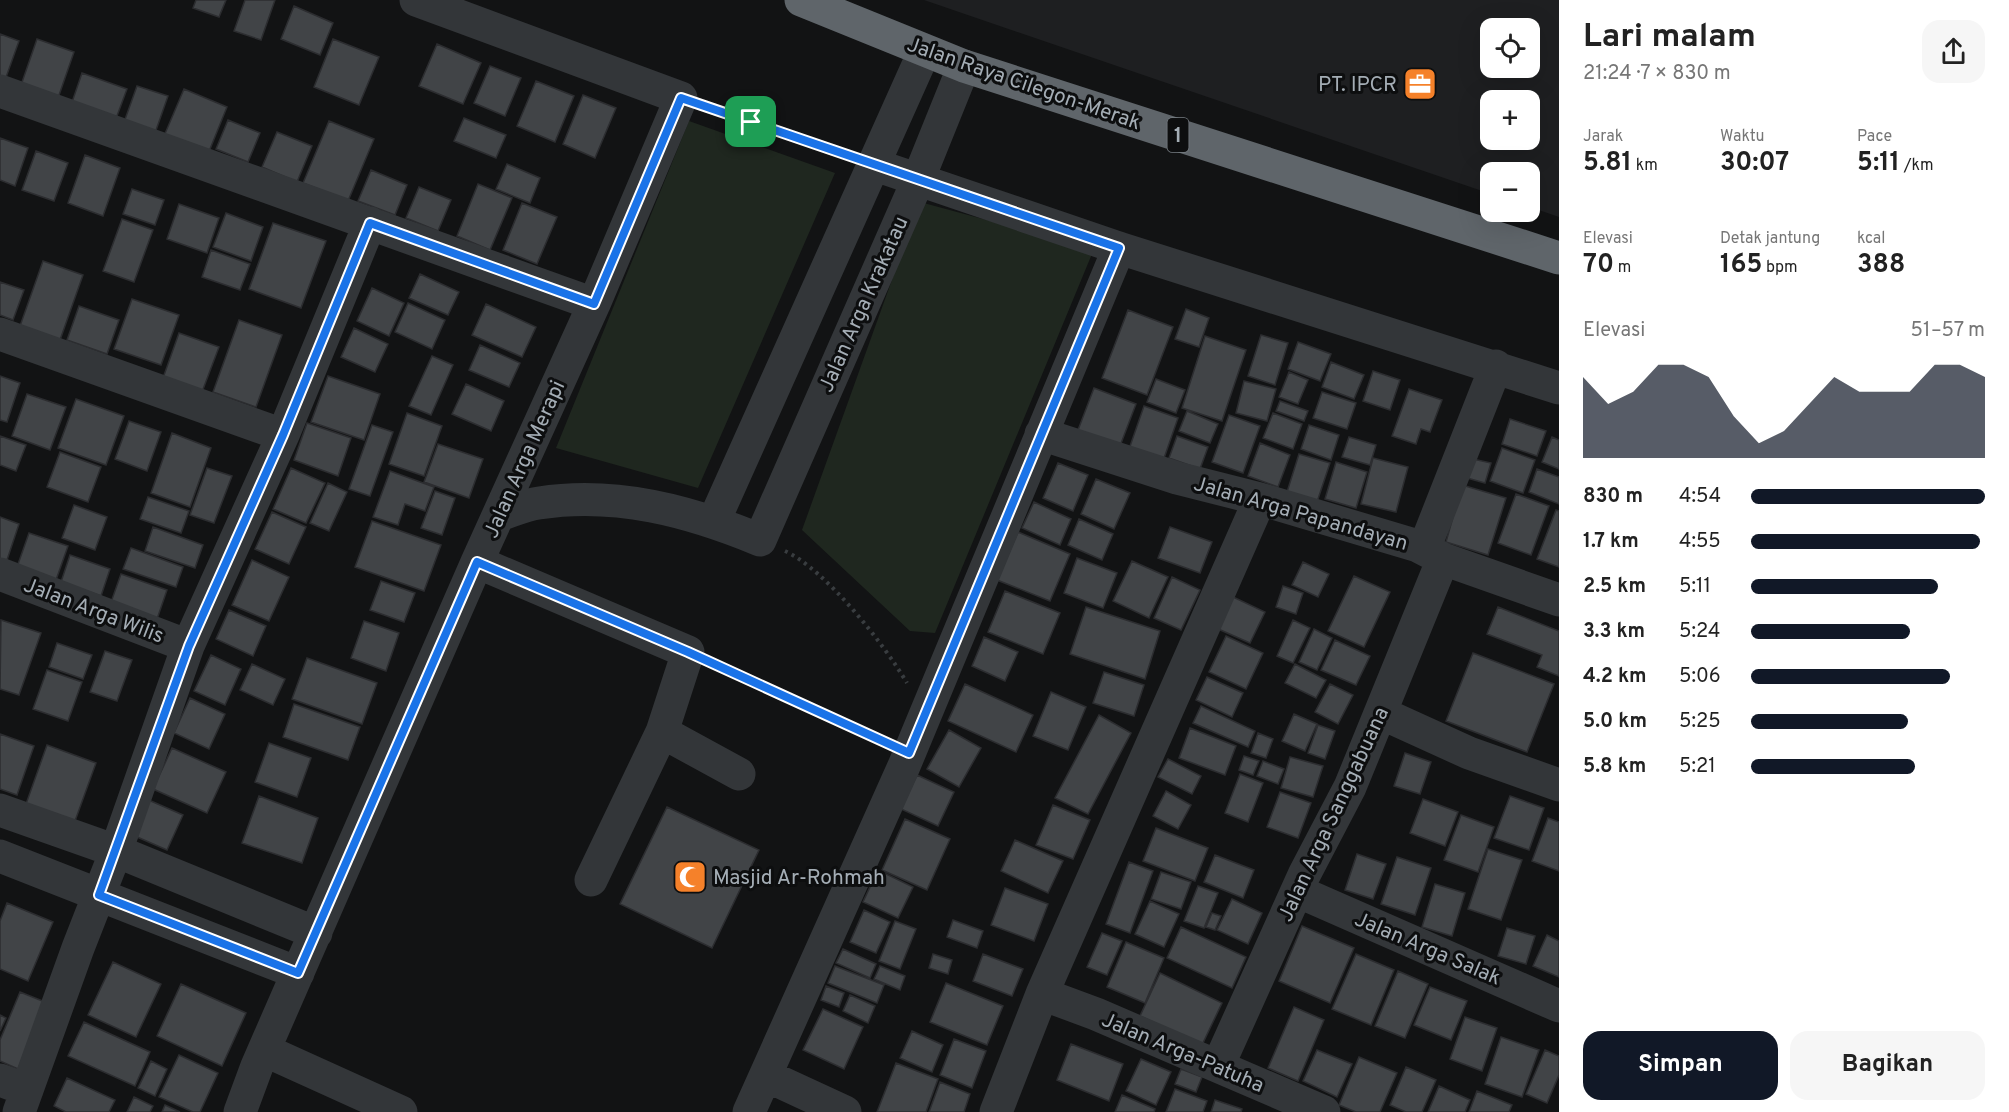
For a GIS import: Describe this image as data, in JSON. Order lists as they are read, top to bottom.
{
  "streets": {
    "highway": ["Jalan Raya Cilegon-Merak", "1"],
    "street": [
      "Jalan Arga Krakatau",
      "Jalan Arga Merapi",
      "Jalan Arga Papandayan",
      "Jalan Arga Wilis",
      "Jalan Arga Sanggabuana",
      "Jalan Arga Salak",
      "Jalan Arga-Patuha"
    ]
  },
  "crossings": [
    ["Jalan Raya Cilegon-Merak", "Jalan Arga Krakatau"],
    ["Jalan Arga Papandayan", "Jalan Arga Sanggabuana"],
    ["Jalan Arga Sanggabuana", "Jalan Arga Salak"],
    ["Jalan Arga Sanggabuana", "Jalan Arga-Patuha"]
  ],
  "places": {
    "office": ["PT. IPCR"],
    "mosque": ["Masjid Ar-Rohmah"]
  },
  "page": {
    "heading": ["Lari malam", "21:24 · 7 × 830 m"],
    "map_buttons": ["+", "−"],
    "stats": [
      ["Jarak", "5.81 km"],
      ["Waktu", "30:07"],
      ["Pace", "5:11 /km"],
      ["Elevasi", "70 m"],
      ["Detak jantung", "165 bpm"],
      ["kcal", "388"]
    ],
    "chart": ["Elevasi", "51–57 m"],
    "list": [
      {
        "name": "830 m",
        "note": "4:54"
      },
      {
        "name": "1.7 km",
        "note": "4:55"
      },
      {
        "name": "2.5 km",
        "note": "5:11"
      },
      {
        "name": "3.3 km",
        "note": "5:24"
      },
      {
        "name": "4.2 km",
        "note": "5:06"
      },
      {
        "name": "5.0 km",
        "note": "5:25"
      },
      {
        "name": "5.8 km",
        "note": "5:21"
      }
    ],
    "buttons": ["Simpan", "Bagikan"]
  }
}
